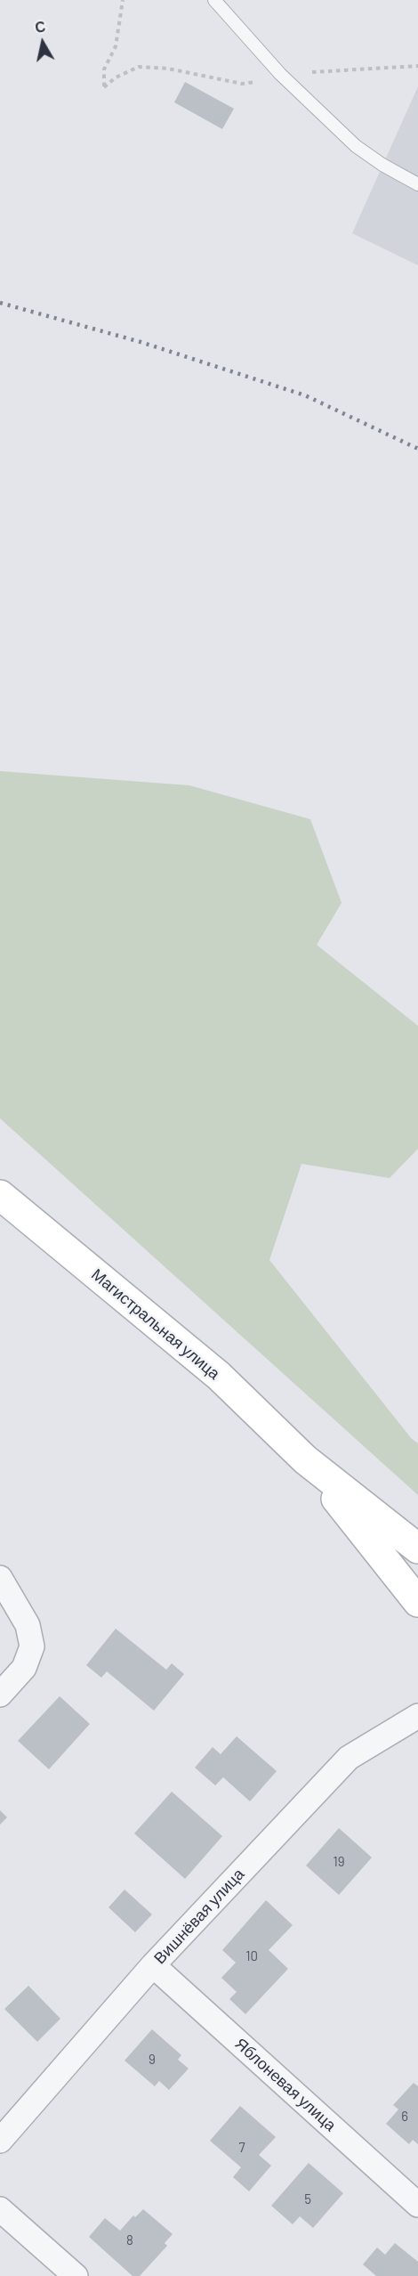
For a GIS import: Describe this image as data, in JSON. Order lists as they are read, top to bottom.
{
  "streets": {
    "main road": ["Магистральная улица"],
    "street": ["Вишнёвая улица", "Яблоневая улица"]
  },
  "crossings": [
    ["Вишнёвая улица", "Яблоневая улица"]
  ],
  "house_numbers": [
    "19",
    "10",
    "9",
    "6",
    "7",
    "5",
    "8"
  ],
  "north": "top"
}
